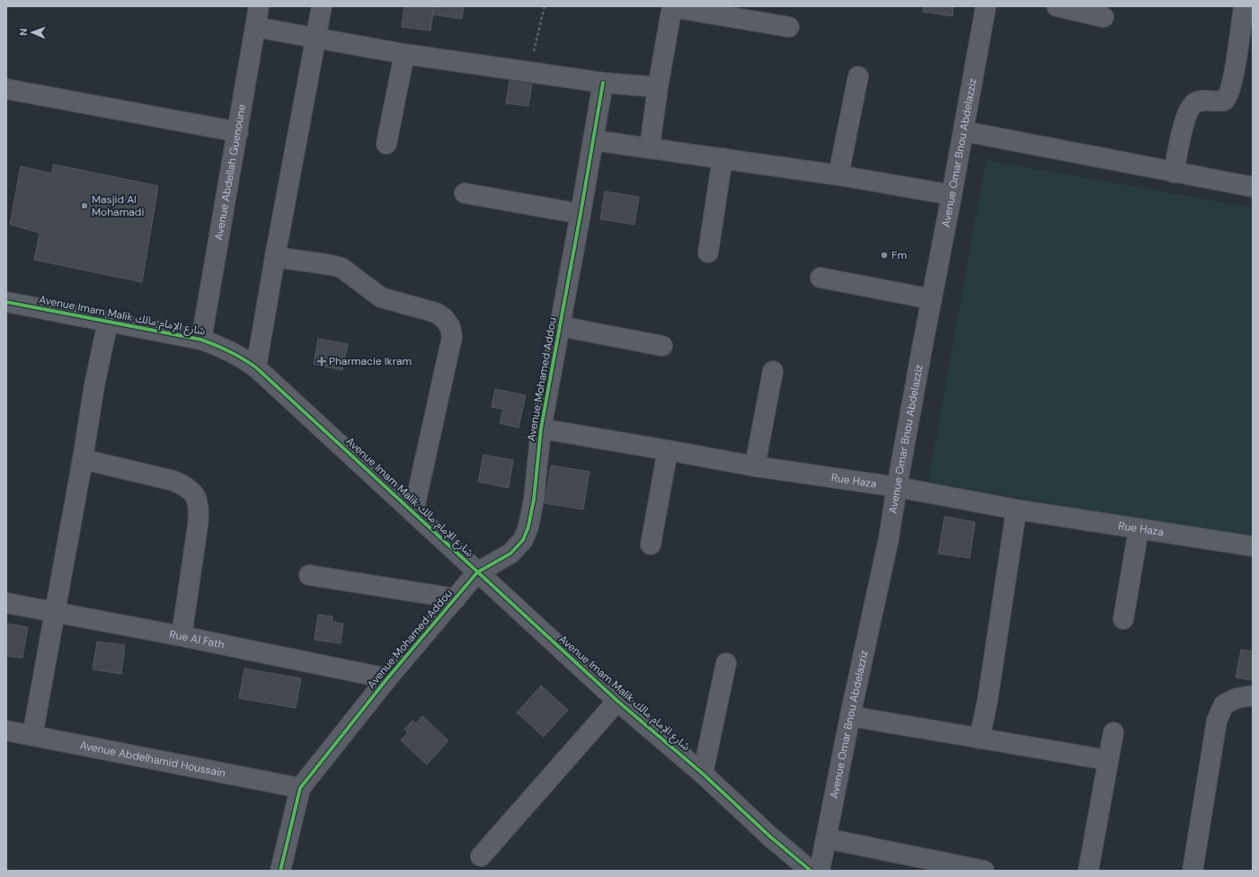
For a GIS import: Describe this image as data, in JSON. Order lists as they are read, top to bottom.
{
  "streets": {
    "street": [
      "Avenue Omar Bnou Abdelazziz",
      "Avenue Abdellah Guenoune",
      "Avenue Imam Malik شارع الإمام مالك",
      "Avenue Mohamed Addou",
      "Rue Haza",
      "Rue Al Fath",
      "Avenue Abdelhamid Houssain"
    ]
  },
  "crossings": [
    ["Avenue Omar Bnou Abdelazziz", "Rue Haza"],
    ["Avenue Abdellah Guenoune", "Avenue Imam Malik شارع الإمام مالك"],
    ["Avenue Imam Malik شارع الإمام مالك", "Avenue Mohamed Addou"],
    ["Avenue Mohamed Addou", "Rue Haza"],
    ["Avenue Mohamed Addou", "Rue Al Fath"],
    ["Avenue Mohamed Addou", "Avenue Abdelhamid Houssain"]
  ],
  "places": {
    "other": ["Masjid Al Mohamadi", "Fm"],
    "health": ["Pharmacie Ikram"]
  },
  "north": "left"
}
